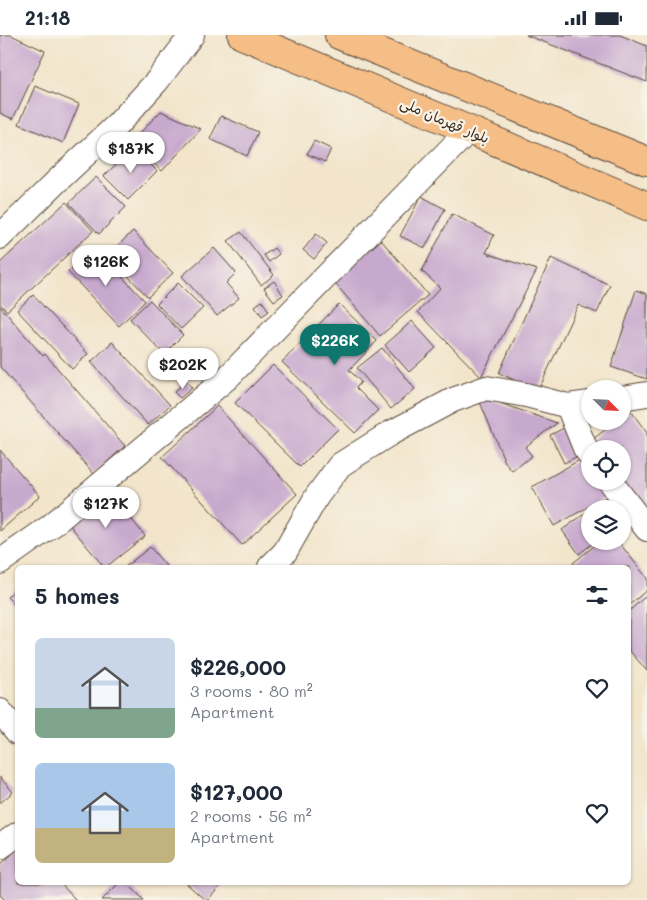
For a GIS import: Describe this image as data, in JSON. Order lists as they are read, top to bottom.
{
  "streets": {
    "highway": ["بلوار قهرمان ملی"]
  },
  "north": "bottom right",
  "page": {
    "status": "21:18",
    "price": [
      "$187K",
      "$126K",
      "$226K",
      "$202K",
      "$127K"
    ],
    "heading": "5 homes",
    "list": [
      {
        "name": "$226,000",
        "note": "3 rooms · 80 m² · Apartment"
      },
      {
        "name": "$127,000",
        "note": "2 rooms · 56 m² · Apartment"
      }
    ]
  }
}
